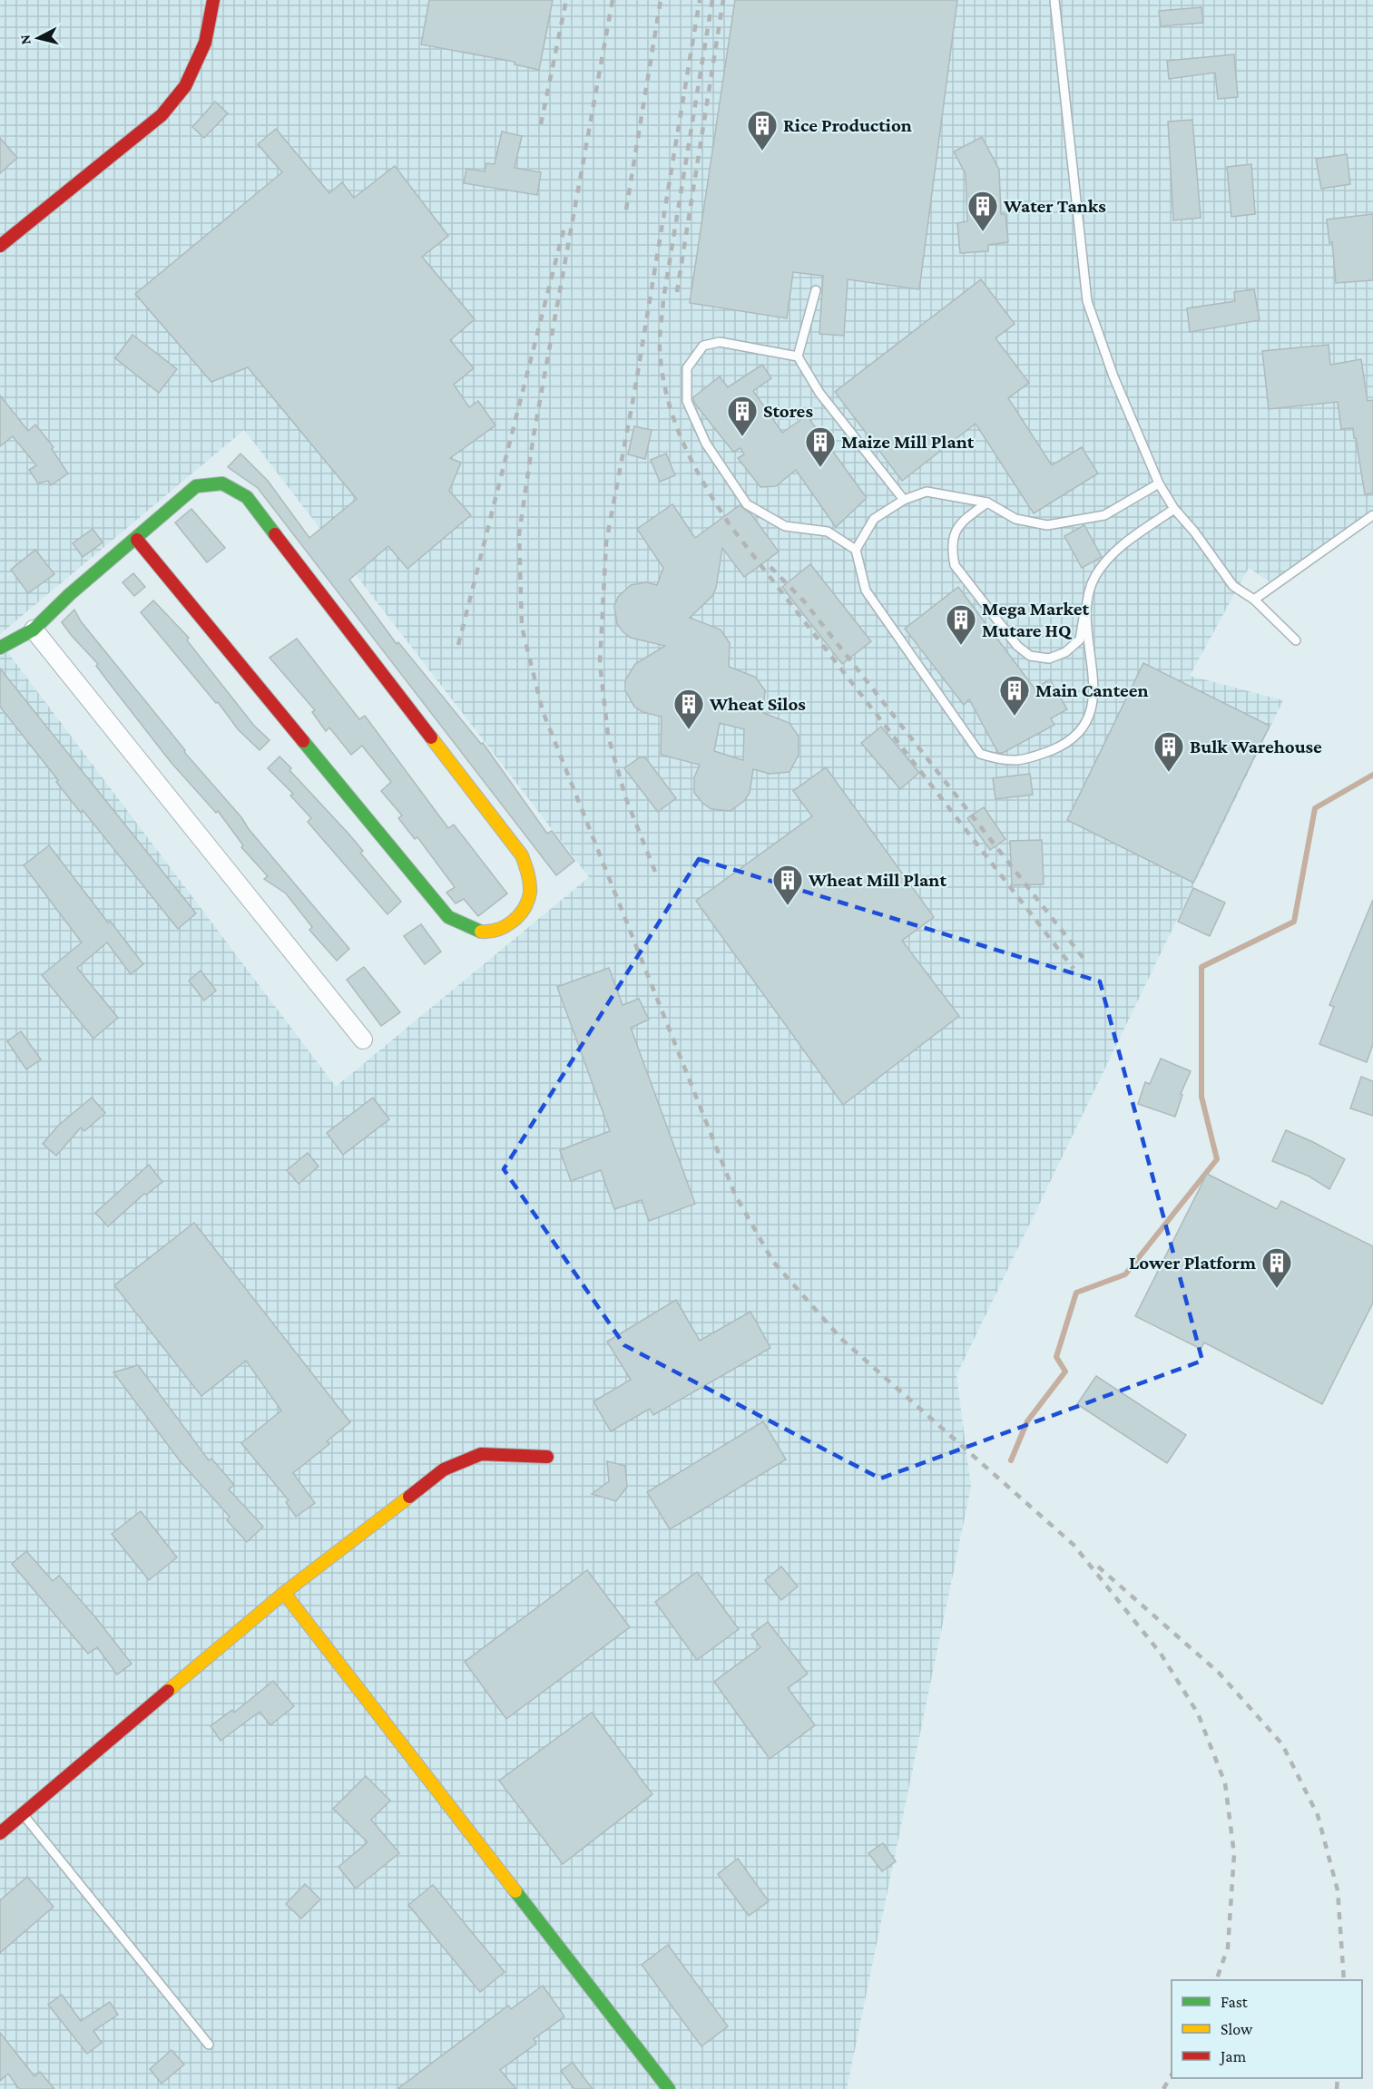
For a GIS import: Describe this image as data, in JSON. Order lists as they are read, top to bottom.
{
  "places": {
    "building": [
      "Rice Production",
      "Water Tanks",
      "Stores",
      "Maize Mill Plant",
      "Mega Market Mutare HQ",
      "Main Canteen",
      "Wheat Silos",
      "Bulk Warehouse",
      "Wheat Mill Plant",
      "Lower Platform"
    ]
  },
  "legend": ["Fast", "Slow", "Jam"],
  "north": "left"
}
